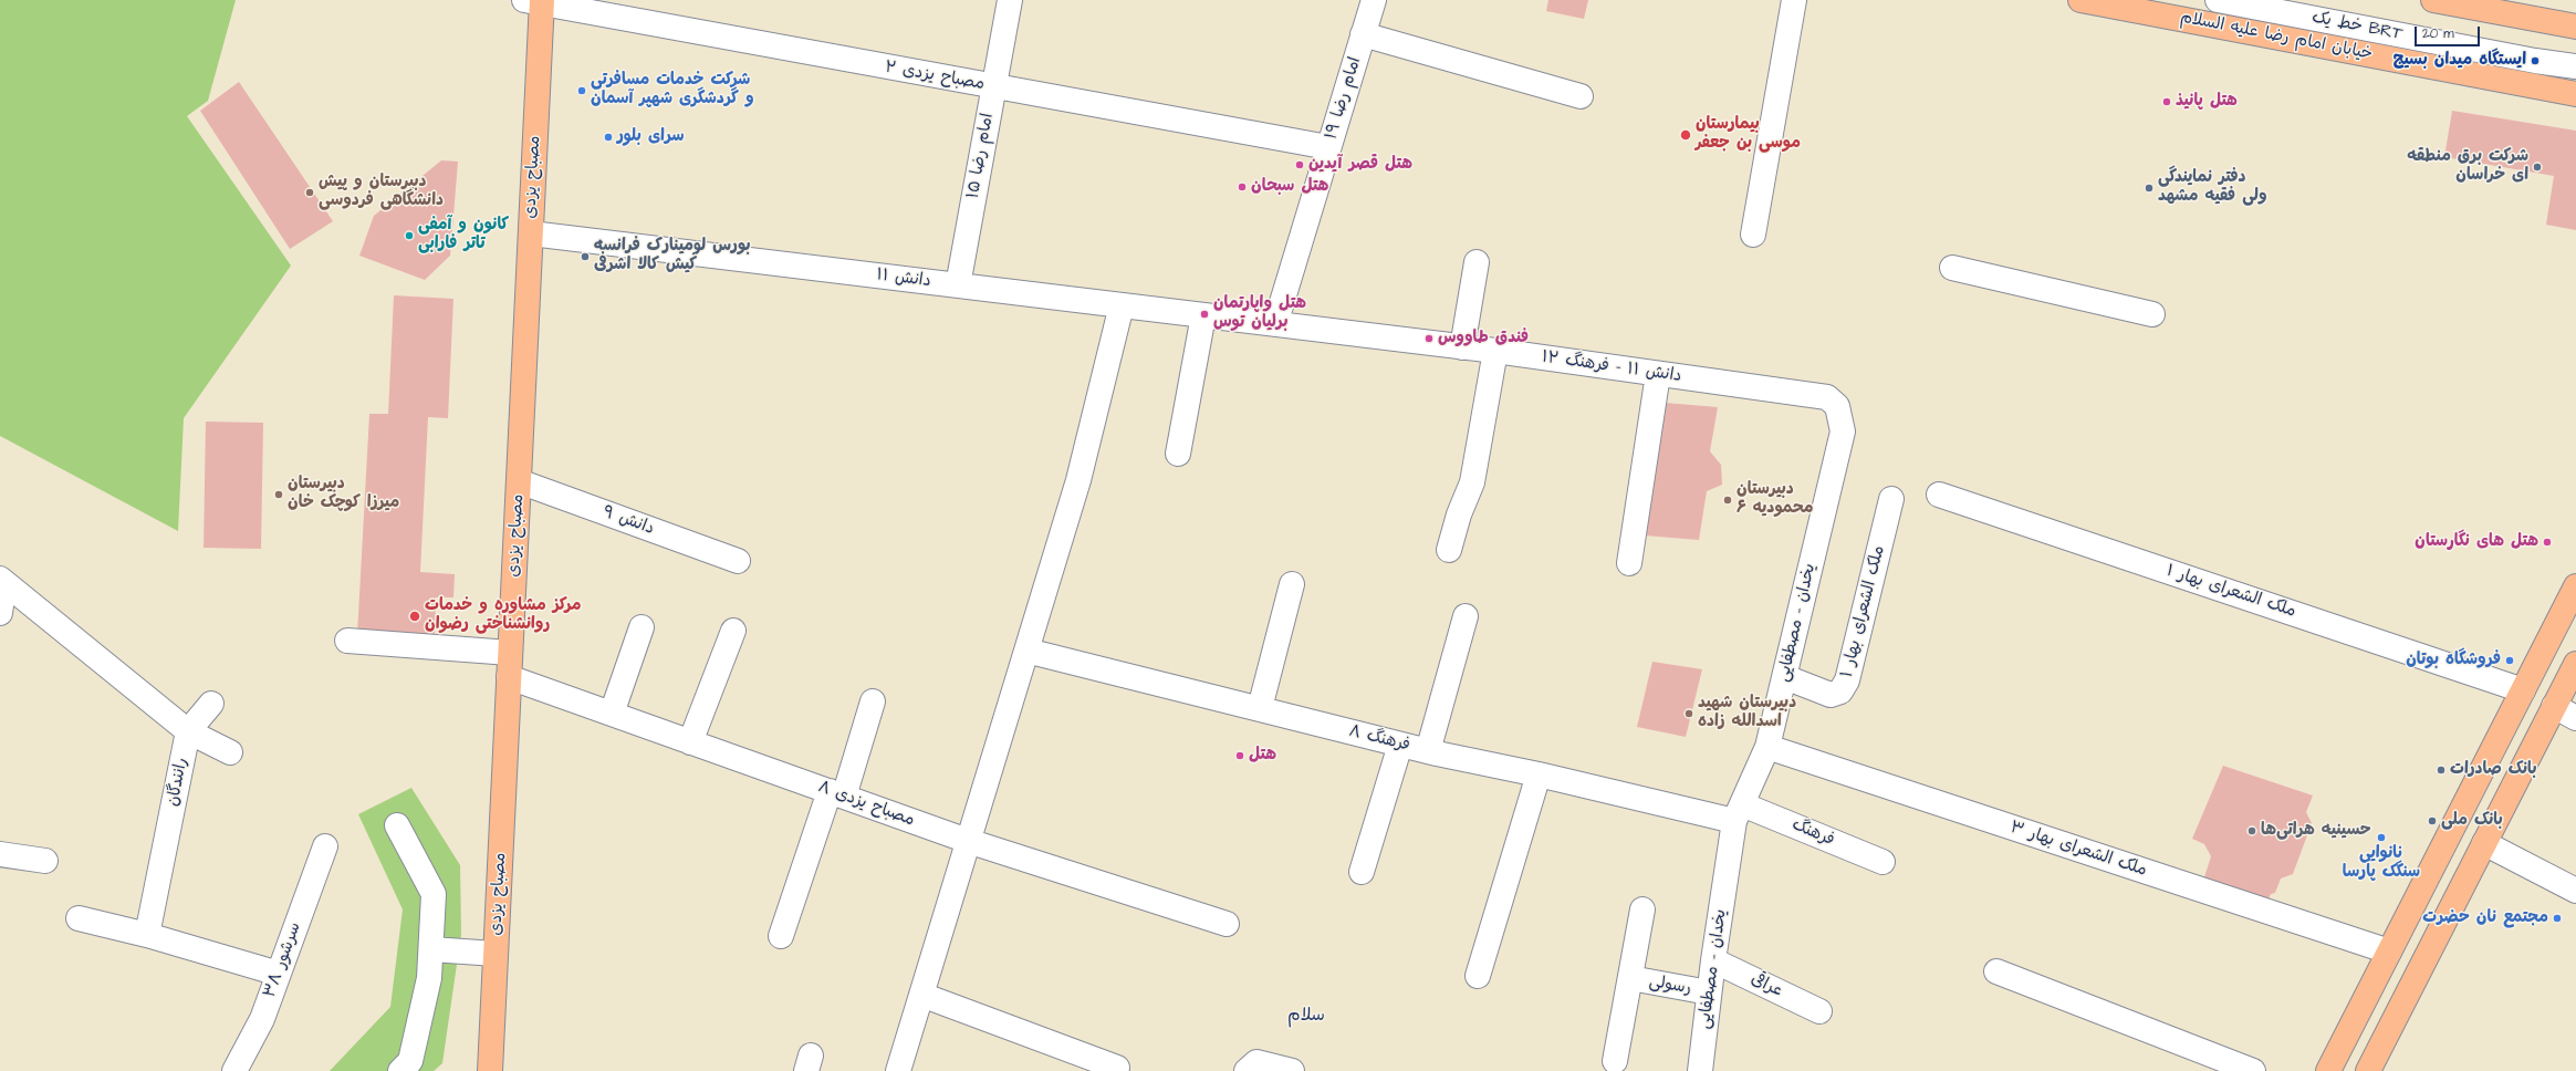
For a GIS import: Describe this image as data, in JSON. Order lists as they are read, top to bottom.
{
  "streets": {
    "main road": ["خیابان امام رضا علیه السلام", "مصباح یزدی"],
    "street": [
      "خط یک BRT",
      "مصباح یزدی ۲",
      "امام رضا ۱۹",
      "امام رضا ۱۵",
      "دانش ۱۱",
      "دانش ۱۱ - فرهنگ ۱۲",
      "دانش ۹",
      "ملک الشعرای بهار ۱",
      "یخدان - مصطفایی",
      "فرهنگ ۸",
      "رانندگان",
      "مصباح یزدی ۸",
      "فرهنگ",
      "ملک الشعرای بهار ۳",
      "سرشور ۳۸",
      "رسولی",
      "عراقی"
    ]
  },
  "crossings": [
    ["مصباح یزدی ۲", "امام رضا ۱۹"],
    ["مصباح یزدی ۲", "امام رضا ۱۵"],
    ["مصباح یزدی ۲", "مصباح یزدی"],
    ["امام رضا ۱۹", "دانش ۱۱"],
    ["امام رضا ۱۹", "دانش ۱۱ - فرهنگ ۱۲"],
    ["امام رضا ۱۵", "دانش ۱۱"],
    ["مصباح یزدی", "دانش ۱۱"],
    ["مصباح یزدی", "دانش ۹"],
    ["مصباح یزدی", "مصباح یزدی ۸"],
    ["دانش ۱۱", "دانش ۱۱ - فرهنگ ۱۲"],
    ["دانش ۱۱ - فرهنگ ۱۲", "یخدان - مصطفایی"],
    ["ملک الشعرای بهار ۱", "یخدان - مصطفایی"],
    ["یخدان - مصطفایی", "فرهنگ ۸"],
    ["یخدان - مصطفایی", "فرهنگ"],
    ["یخدان - مصطفایی", "ملک الشعرای بهار ۳"],
    ["یخدان - مصطفایی", "رسولی"],
    ["یخدان - مصطفایی", "عراقی"],
    ["فرهنگ ۸", "فرهنگ"]
  ],
  "districts": ["سلام"],
  "places": [
    "ایستگاه میدان بسیج",
    "شرکت خدمات مسافرتی و گردشگری شهپر آسمان",
    "هتل پانیذ",
    "بیمارستان موسی بن جعفر",
    "سرای بلور",
    "هتل قصر آیدین",
    "شرکت برق منطقه ای خراسان",
    "هتل سبحان",
    "دفتر نمایندگی ولی فقیه مشهد",
    "دبیرستان و پیش دانشگاهی فردوسی",
    "کانون و آمفی تاتر فارابی",
    "بورس لومینارک فرانسه کیش کالا اشرفی",
    "هتل واپارتمان برلیان توس",
    "فندق طاووس",
    "دبیرستان میرزا کوچک خان",
    "دبیرستان محمودیه ۶",
    "هتل های نگارستان",
    "مرکز مشاوره و خدمات روانشناختی رضوان",
    "فروشگاه بوتان",
    "دبیرستان شهید اسدالله زاده",
    "هتل",
    "بانک صادرات",
    "بانک ملی",
    "حسینیه هراتی‌ها",
    "نانوایی سنگک پارسا",
    "مجتمع نان حضرت"
  ],
  "scale_bar": "20 m"
}
